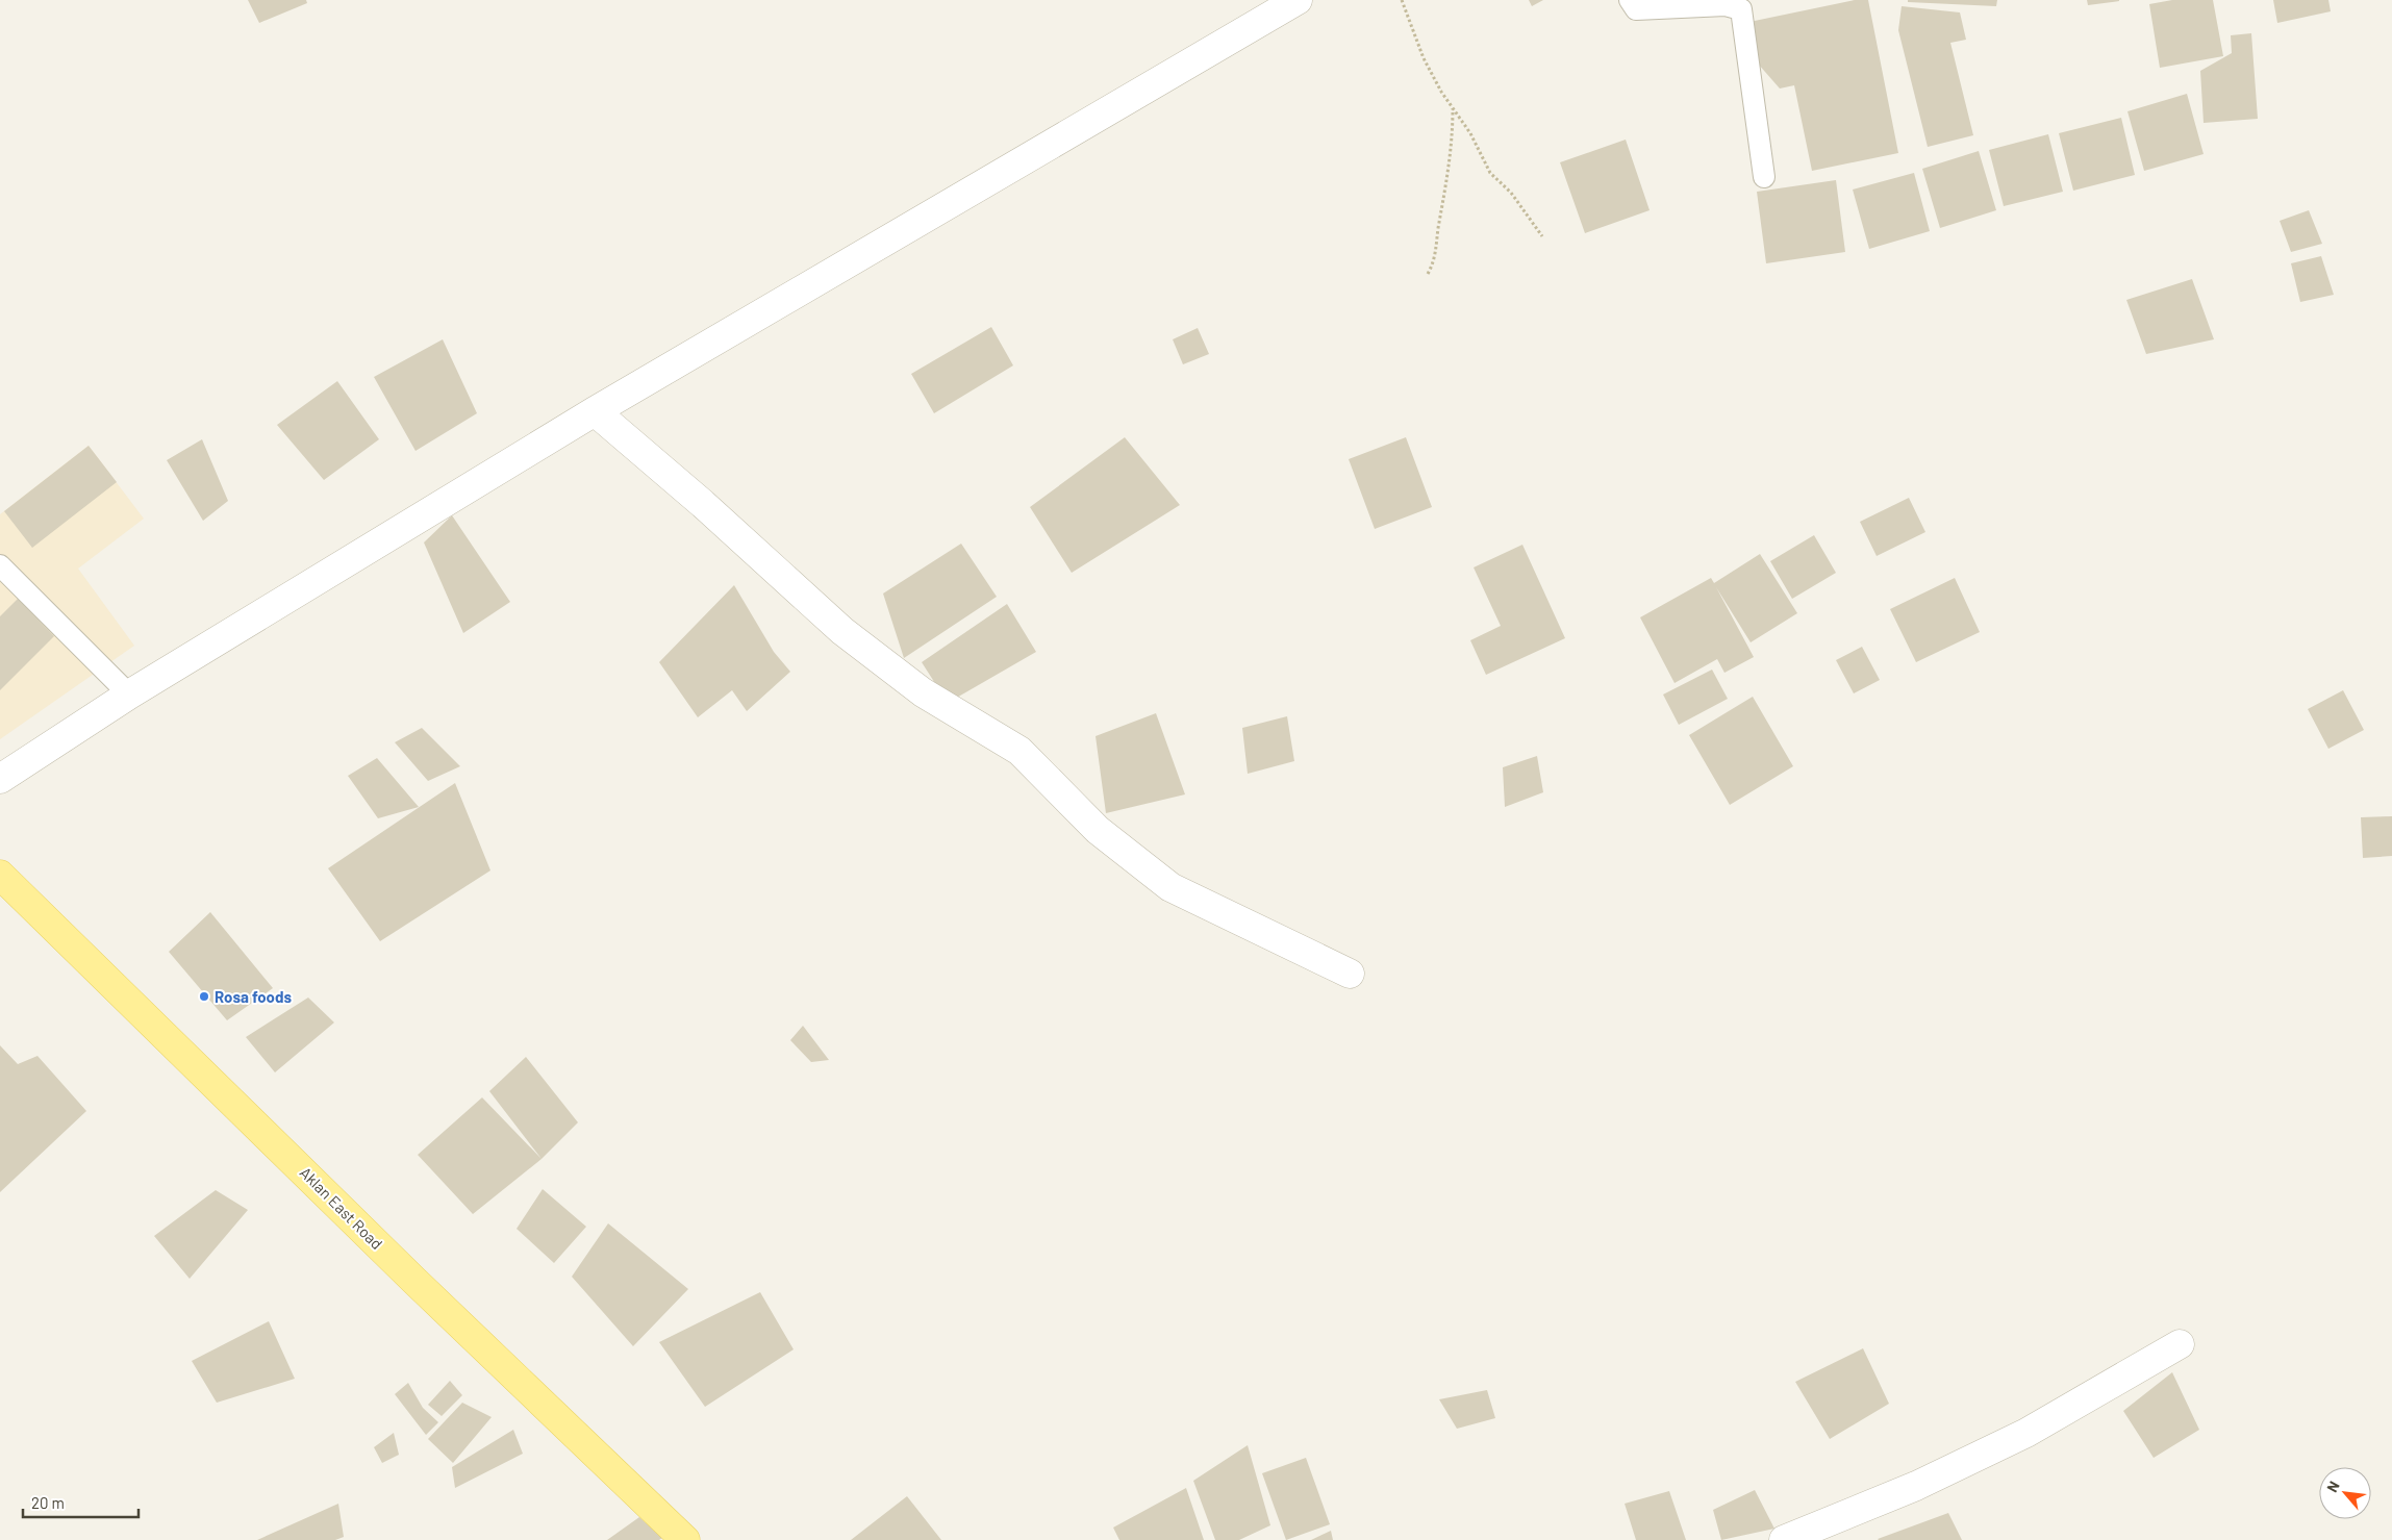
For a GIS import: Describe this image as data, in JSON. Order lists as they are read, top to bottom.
{
  "streets": {
    "main road": ["Aklan East Road"]
  },
  "places": ["Rosa foods"],
  "scale_bar": "20 m",
  "north": "top left"
}
